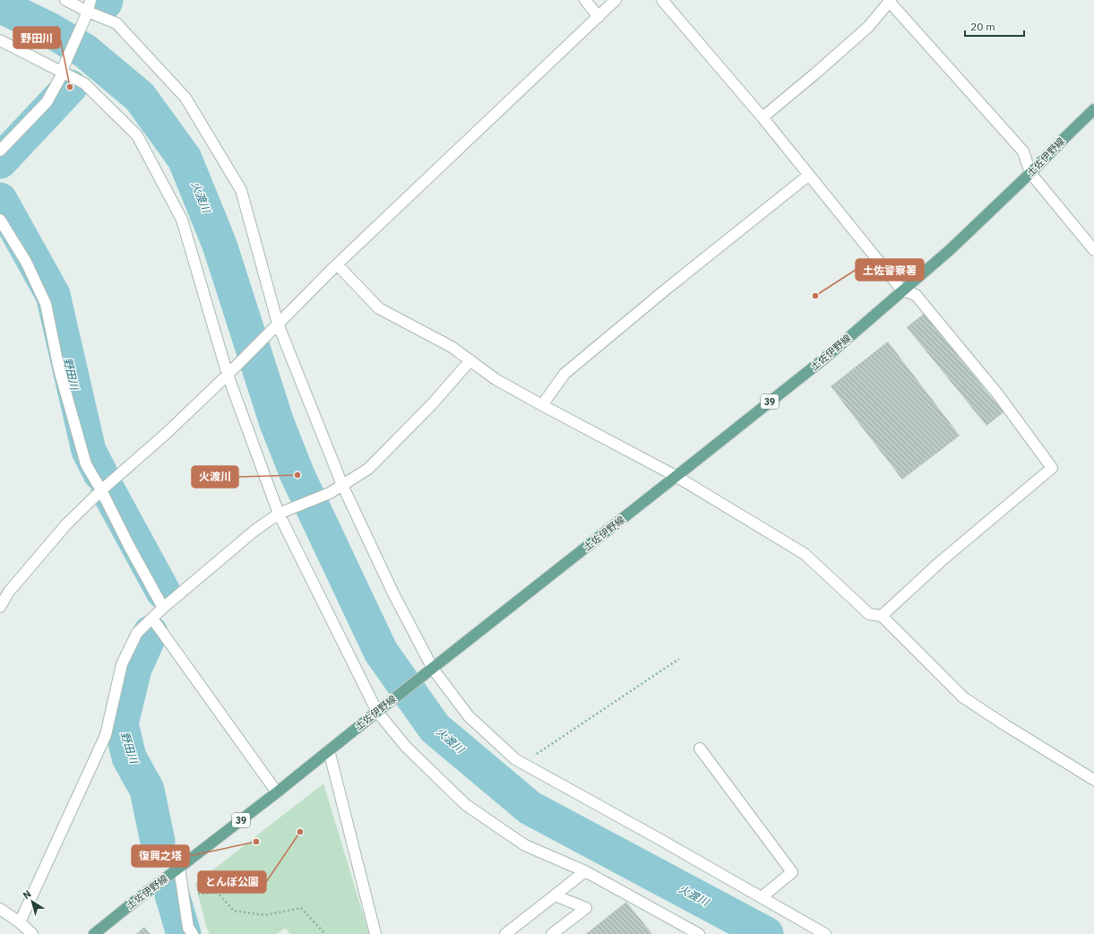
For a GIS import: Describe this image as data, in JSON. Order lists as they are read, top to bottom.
{
  "streets": {
    "main road": ["土佐伊野線", "39"]
  },
  "water": ["火渡川", "野田川"],
  "places": [
    "野田川",
    "土佐警察署",
    "火渡川",
    "とんぼ公園",
    "復興之塔"
  ],
  "scale_bar": "20 m",
  "north": "top left"
}
